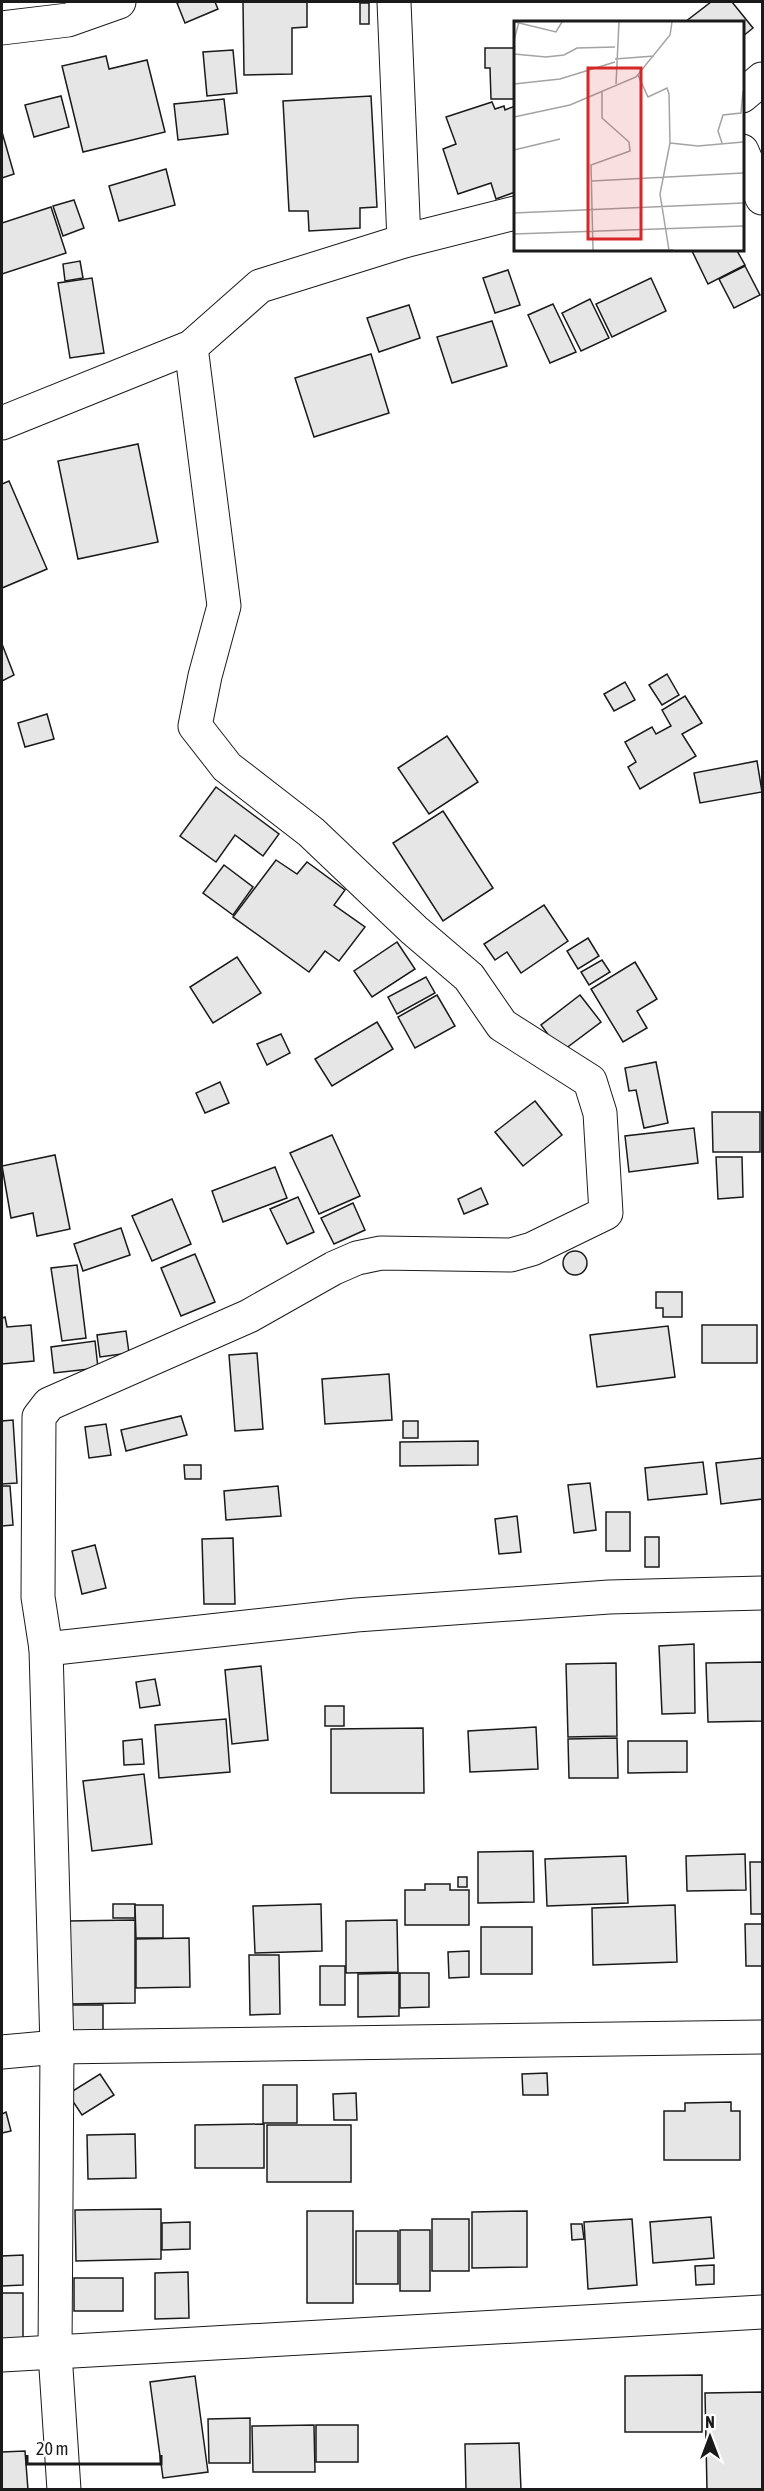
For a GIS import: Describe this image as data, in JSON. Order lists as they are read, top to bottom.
{
  "scale_bar": "20 m",
  "north": "top"
}
